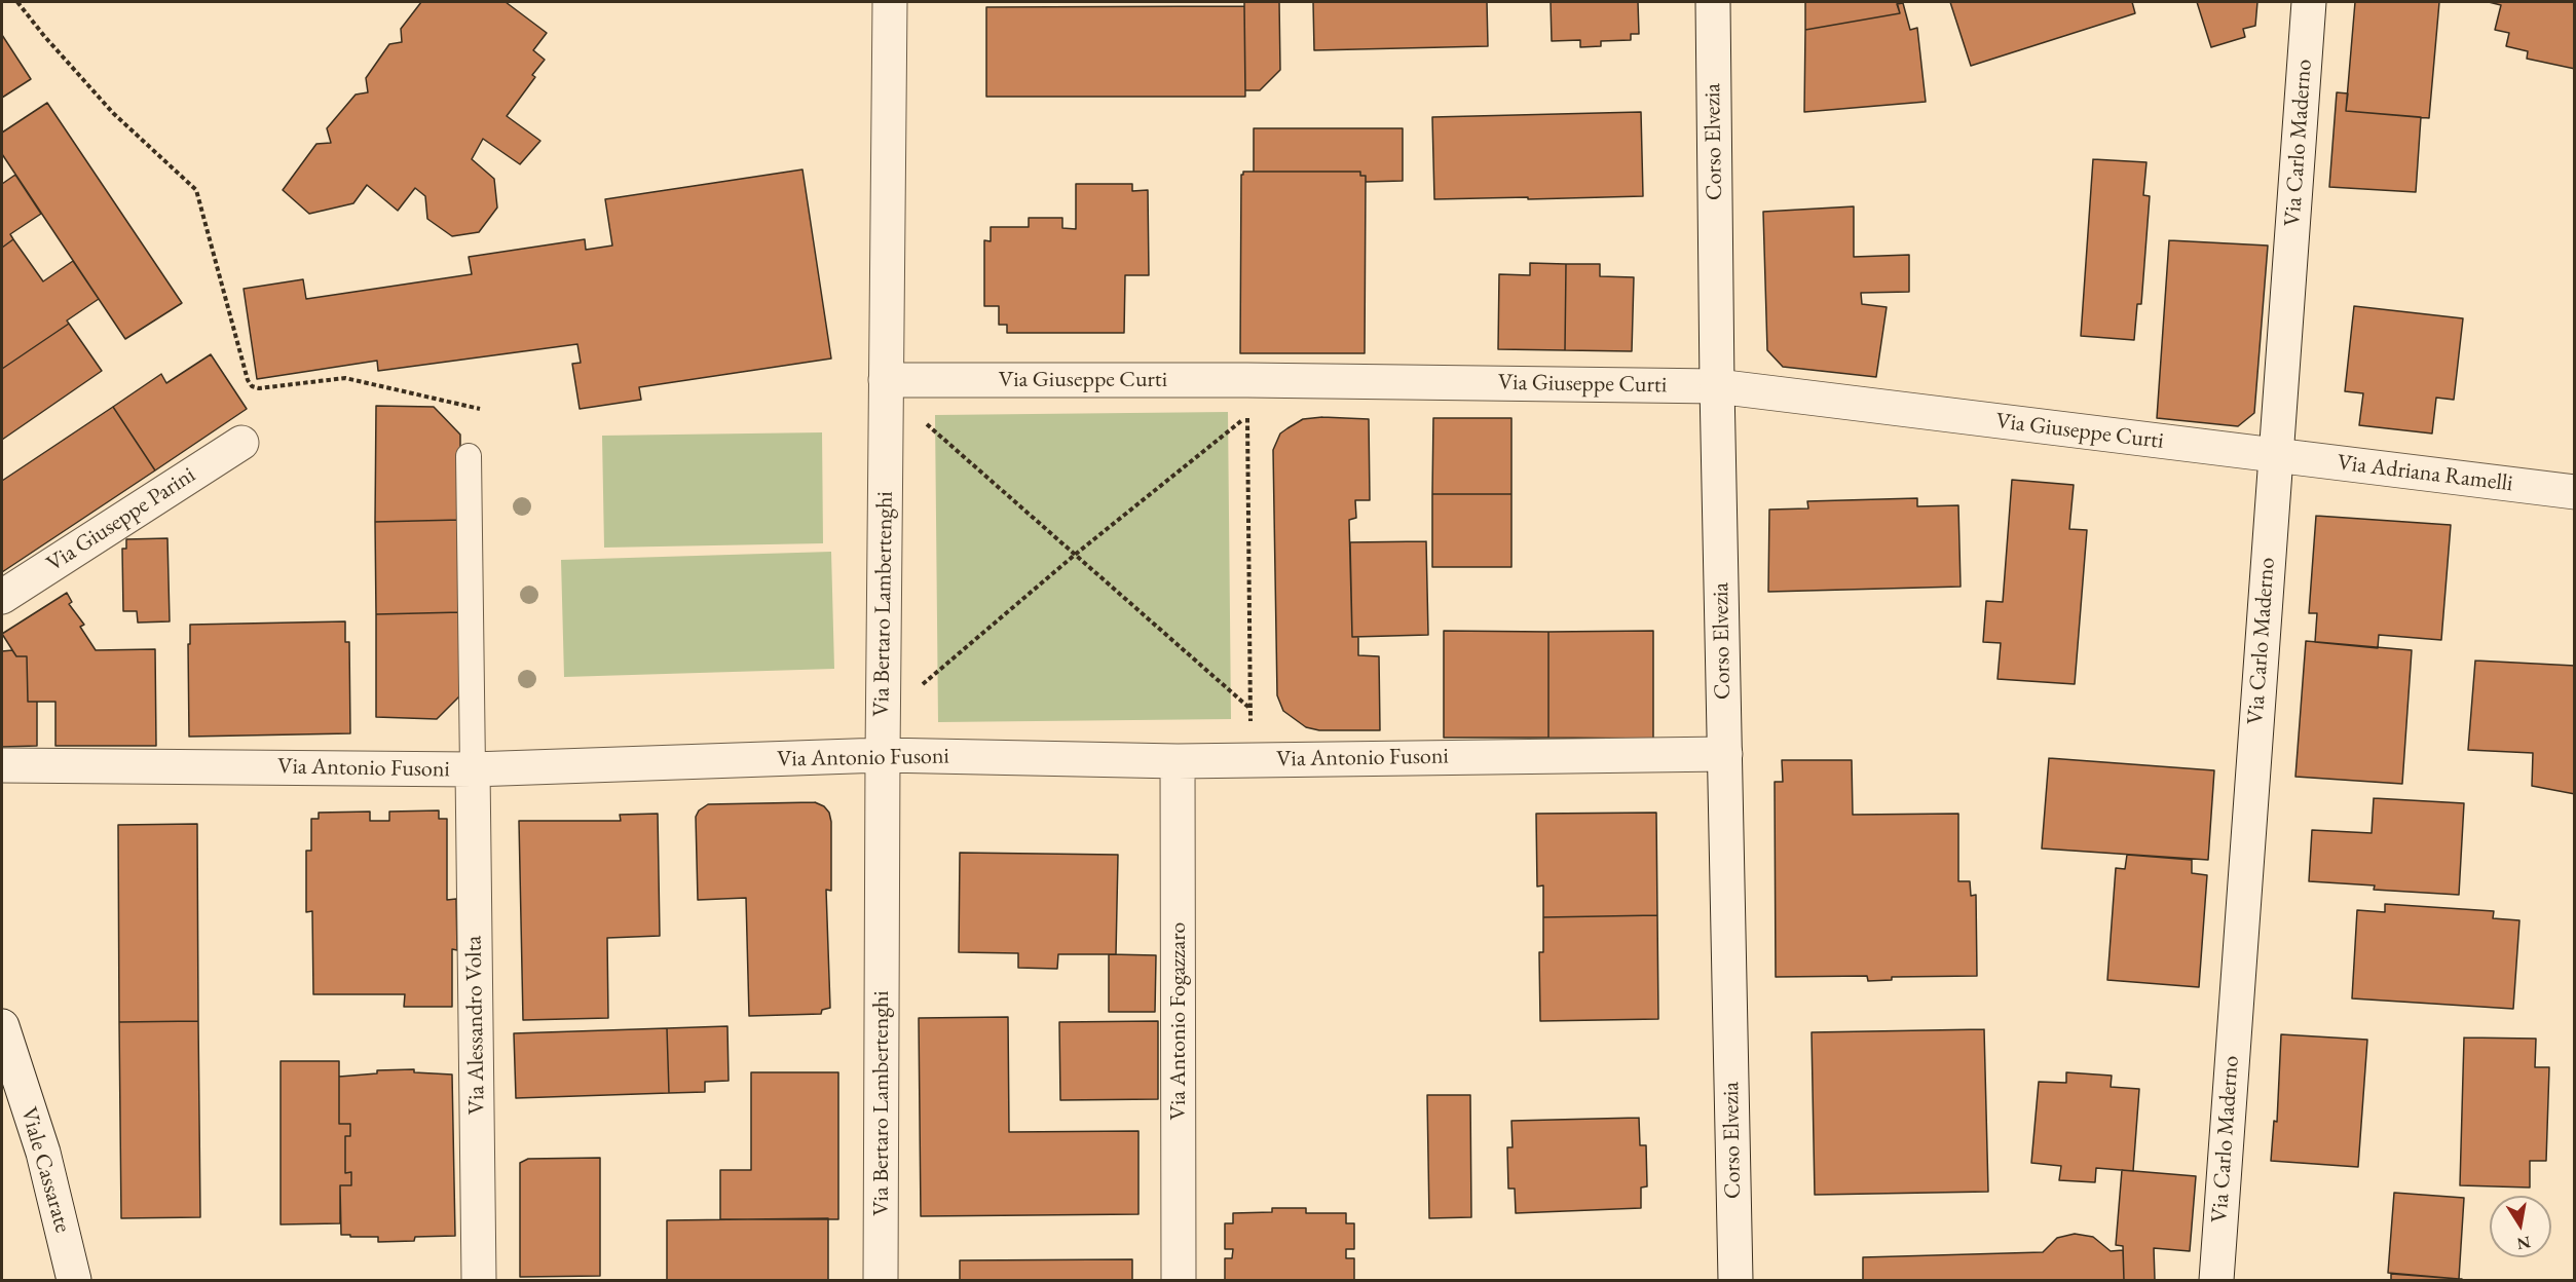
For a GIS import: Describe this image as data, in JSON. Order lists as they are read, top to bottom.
{
  "streets": {
    "street": [
      "Corso Elvezia",
      "Via Carlo Maderno",
      "Via Giuseppe Curti",
      "Via Adriana Ramelli",
      "Via Giuseppe Parini",
      "Via Bertaro Lambertenghi",
      "Via Antonio Fusoni",
      "Via Antonio Fogazzaro",
      "Via Alessandro Volta",
      "Viale Cassarate"
    ]
  },
  "crossings": [
    ["Corso Elvezia", "Via Giuseppe Curti"],
    ["Corso Elvezia", "Via Antonio Fusoni"],
    ["Via Carlo Maderno", "Via Giuseppe Curti"],
    ["Via Carlo Maderno", "Via Adriana Ramelli"],
    ["Via Giuseppe Curti", "Via Adriana Ramelli"],
    ["Via Giuseppe Curti", "Via Bertaro Lambertenghi"],
    ["Via Bertaro Lambertenghi", "Via Antonio Fusoni"],
    ["Via Antonio Fusoni", "Via Antonio Fogazzaro"],
    ["Via Antonio Fusoni", "Via Alessandro Volta"]
  ],
  "north": "bottom"
}
